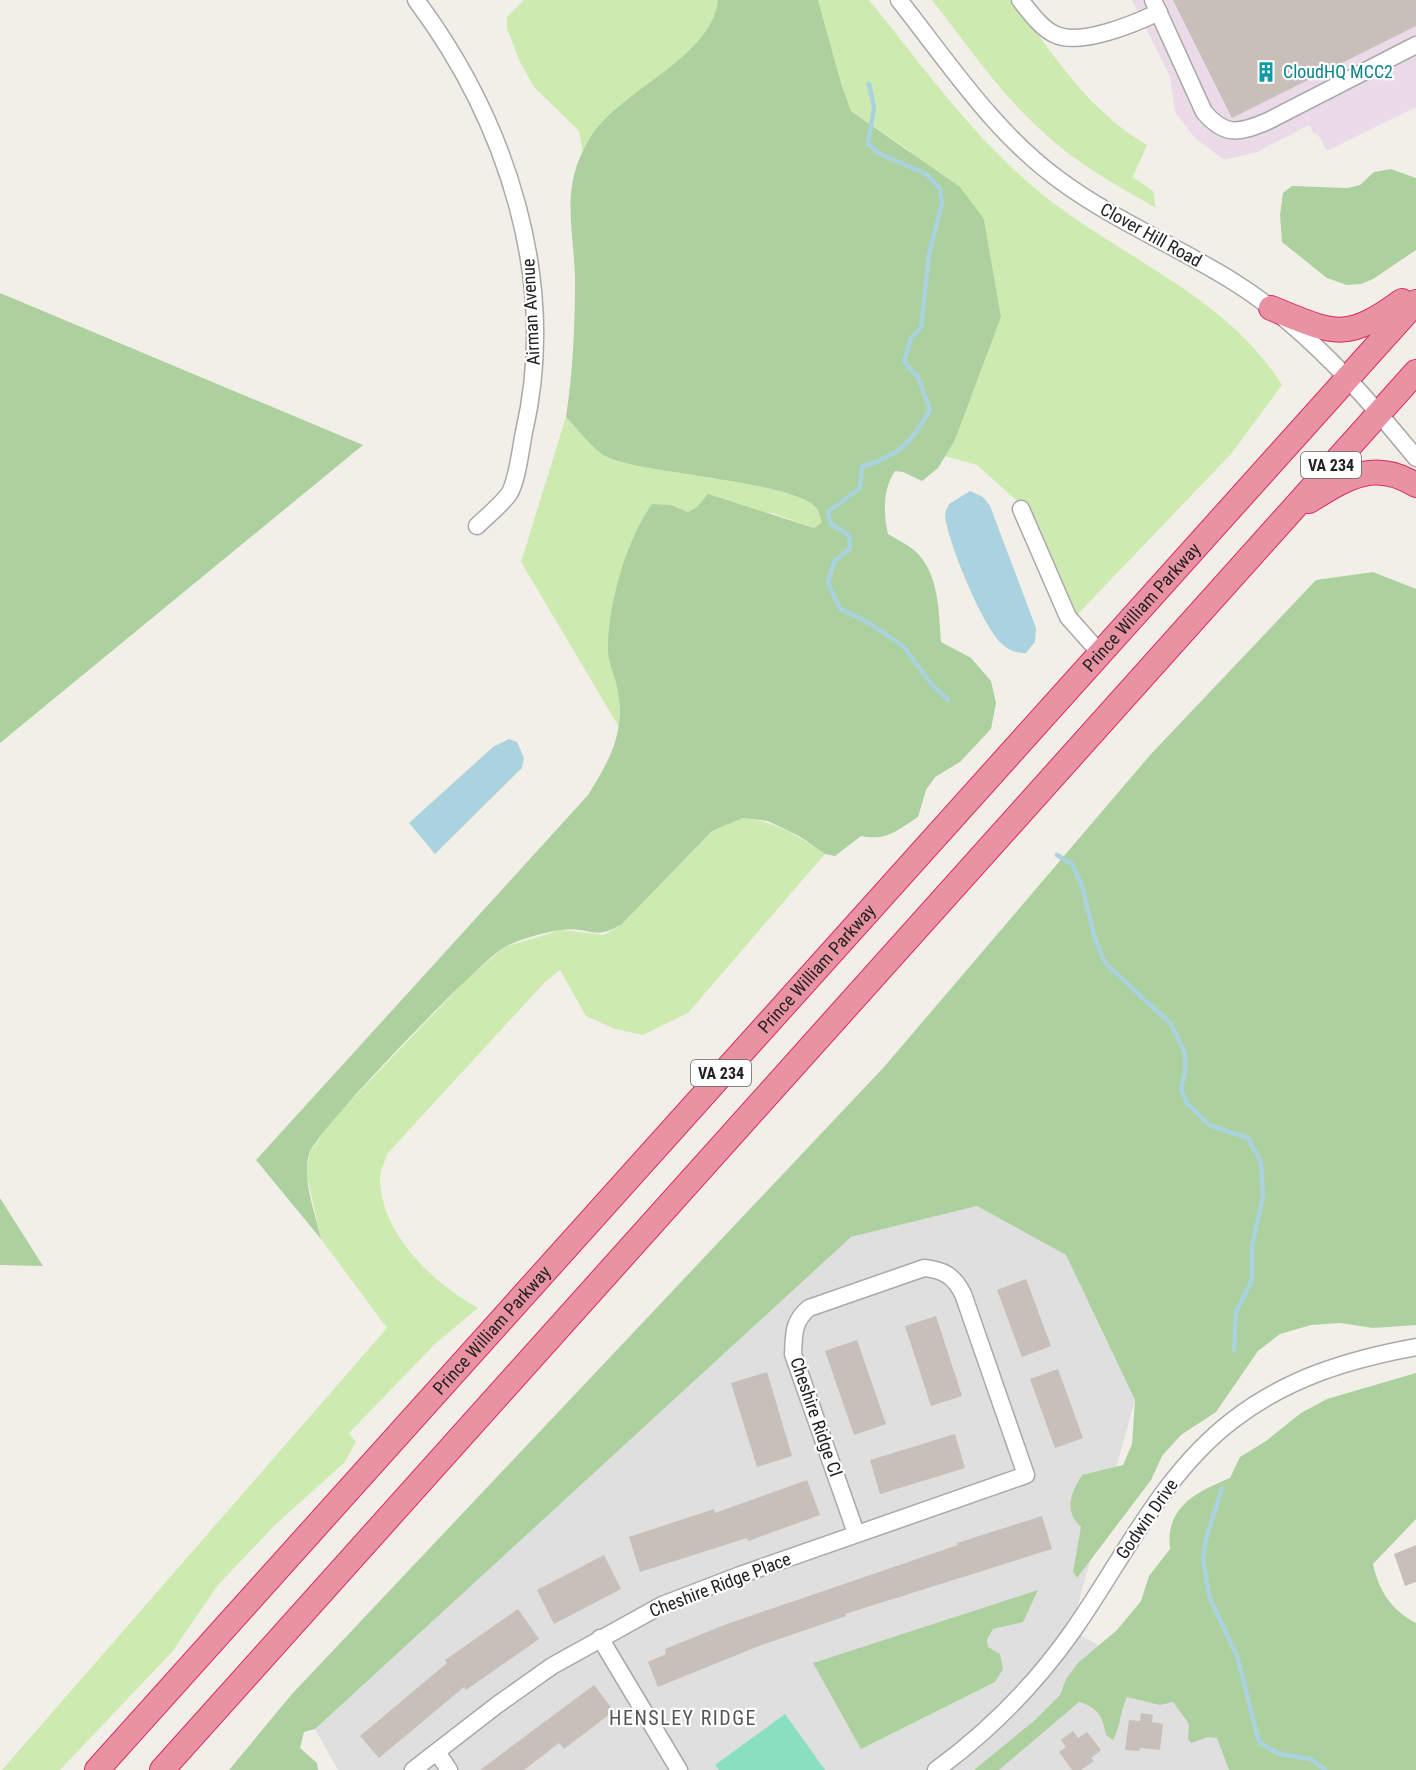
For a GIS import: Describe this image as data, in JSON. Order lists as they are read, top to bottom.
{
  "streets": {
    "highway": ["VA 234", "Prince William Parkway"],
    "street": [
      "Clover Hill Road",
      "Airman Avenue",
      "Cheshire Ridge Cl",
      "Godwin Drive",
      "Cheshire Ridge Place"
    ]
  },
  "crossings": [
    ["Clover Hill Road", "VA 234"],
    ["Clover Hill Road", "Prince William Parkway"],
    ["Cheshire Ridge Cl", "Cheshire Ridge Place"]
  ],
  "districts": ["HENSLEY RIDGE"],
  "places": {
    "building": ["CloudHQ MCC2"]
  }
}
